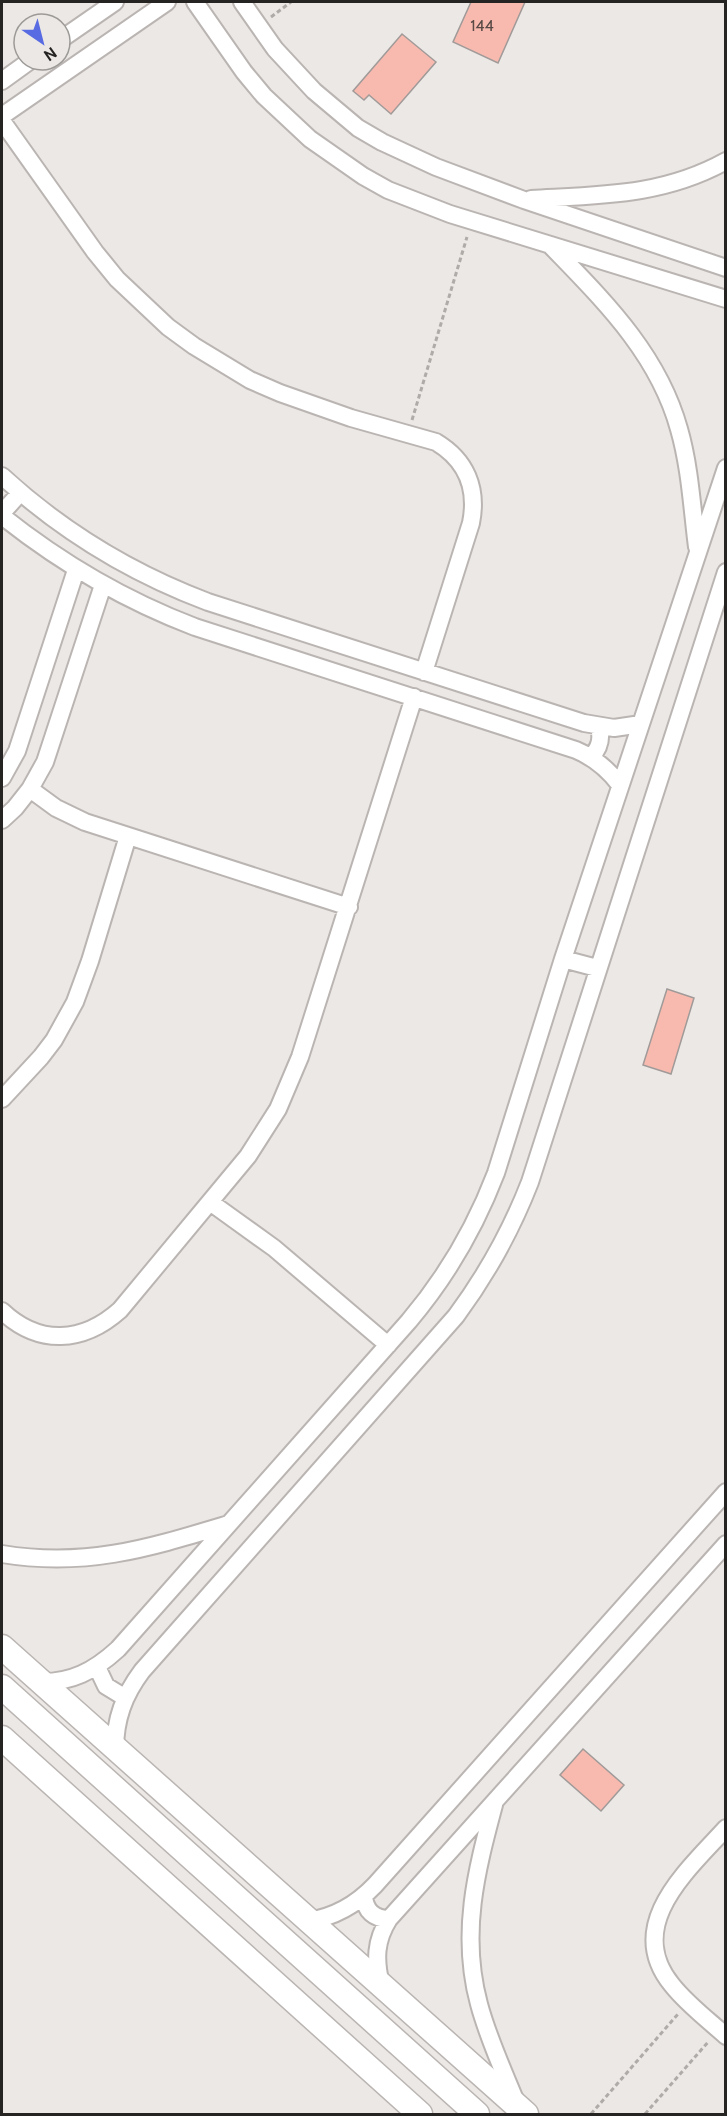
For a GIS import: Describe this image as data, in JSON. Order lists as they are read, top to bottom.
{
  "house_numbers": ["144"],
  "north": "bottom right"
}
